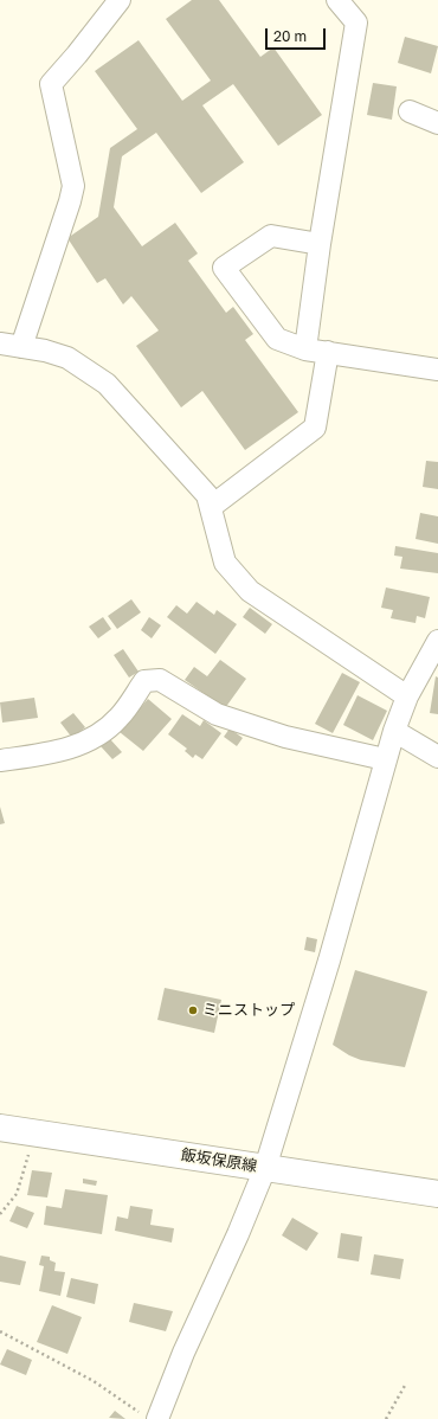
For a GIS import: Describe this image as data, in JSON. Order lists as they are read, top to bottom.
{
  "streets": {
    "main road": ["飯坂保原線"]
  },
  "places": ["ミニストップ"],
  "scale_bar": "20 m"
}
